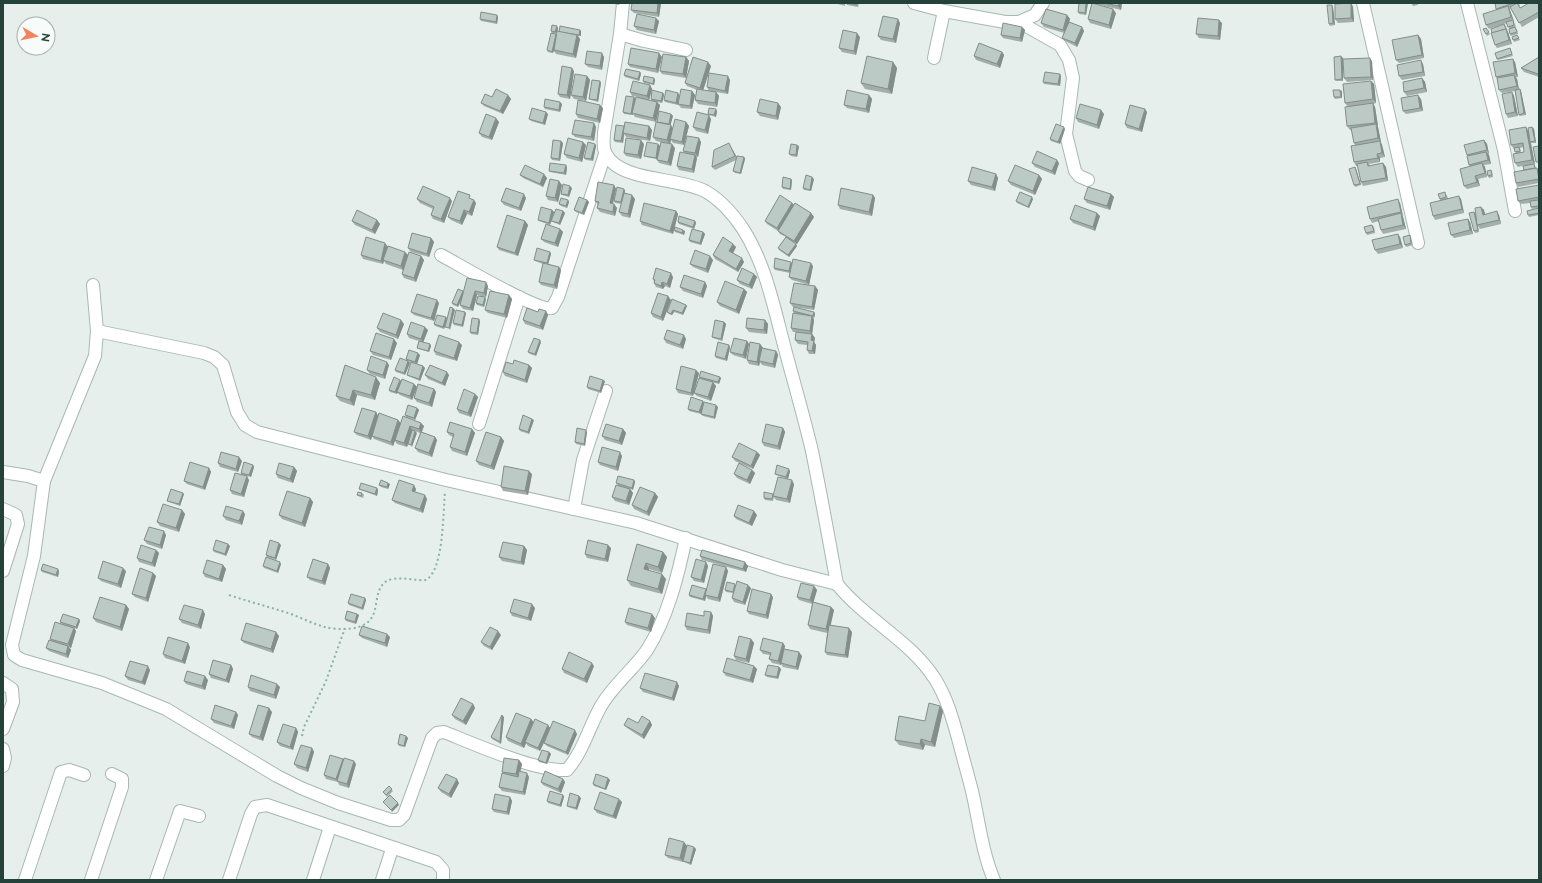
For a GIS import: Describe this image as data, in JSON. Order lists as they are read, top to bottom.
{
  "north": "right"
}
